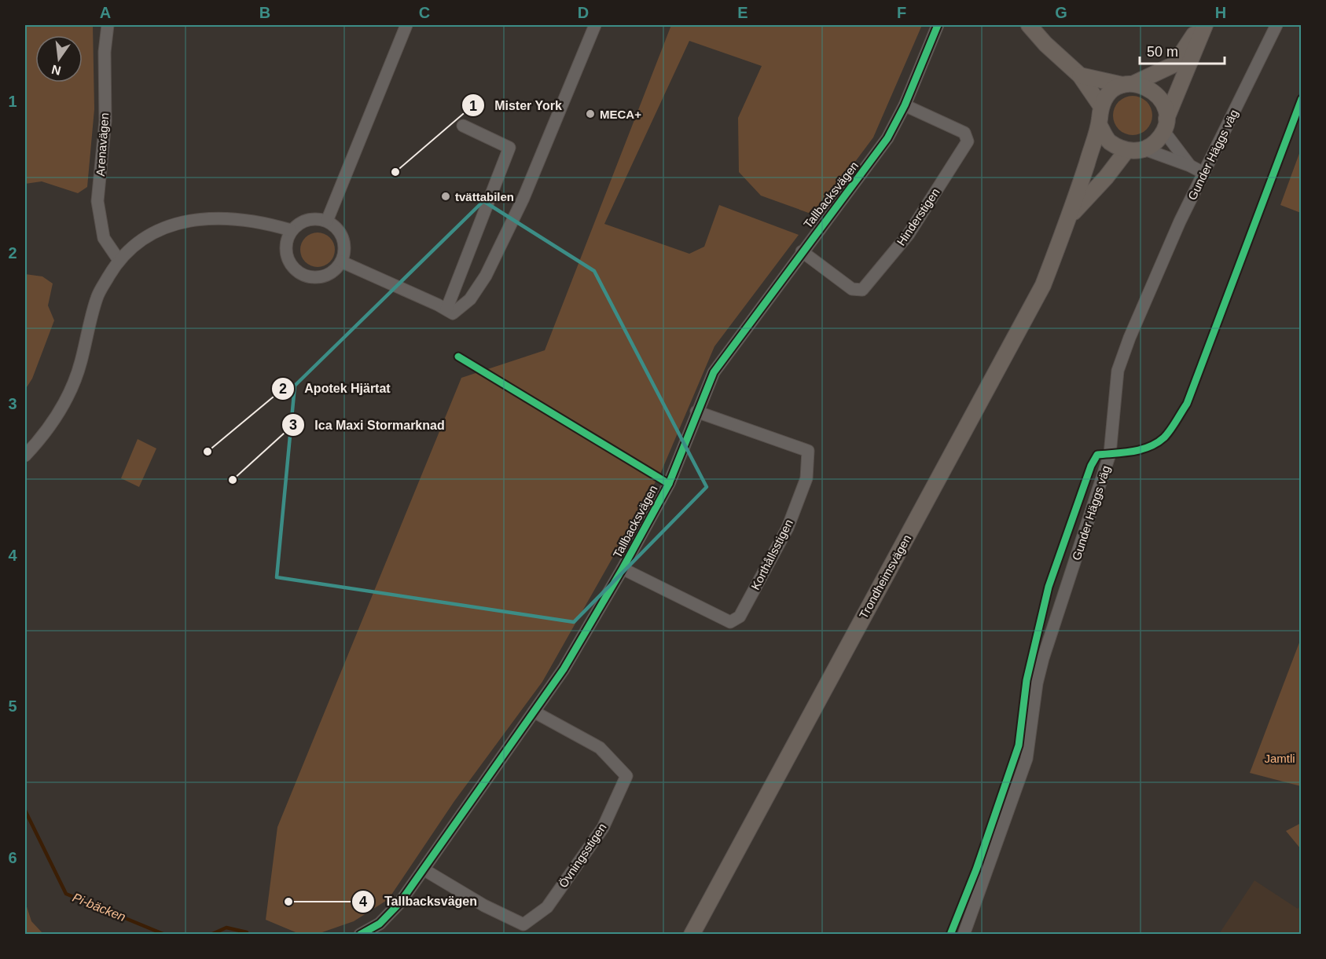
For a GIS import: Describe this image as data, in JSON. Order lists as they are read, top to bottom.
{
  "streets": {
    "main road": ["Trondheimsvägen"],
    "street": [
      "Arenavägen",
      "Gunder Häggs väg",
      "Tallbacksvägen",
      "Hinderstigen",
      "Korthållsstigen",
      "Övningsstigen"
    ]
  },
  "crossings": [
    ["Tallbacksvägen", "Hinderstigen"],
    ["Tallbacksvägen", "Korthållsstigen"],
    ["Tallbacksvägen", "Övningsstigen"]
  ],
  "water": ["Pi-bäcken"],
  "parks": ["Jamtli"],
  "places": [
    "MECA+",
    "Mister York",
    "tvättabilen",
    "Apotek Hjärtat",
    "Ica Maxi Stormarknad",
    "Tallbacksvägen"
  ],
  "scale_bar": "50 m",
  "north": "bottom",
  "grid": {
    "columns": [
      "A",
      "B",
      "C",
      "D",
      "E",
      "F",
      "G",
      "H"
    ],
    "rows": [
      "1",
      "2",
      "3",
      "4",
      "5",
      "6"
    ]
  }
}
